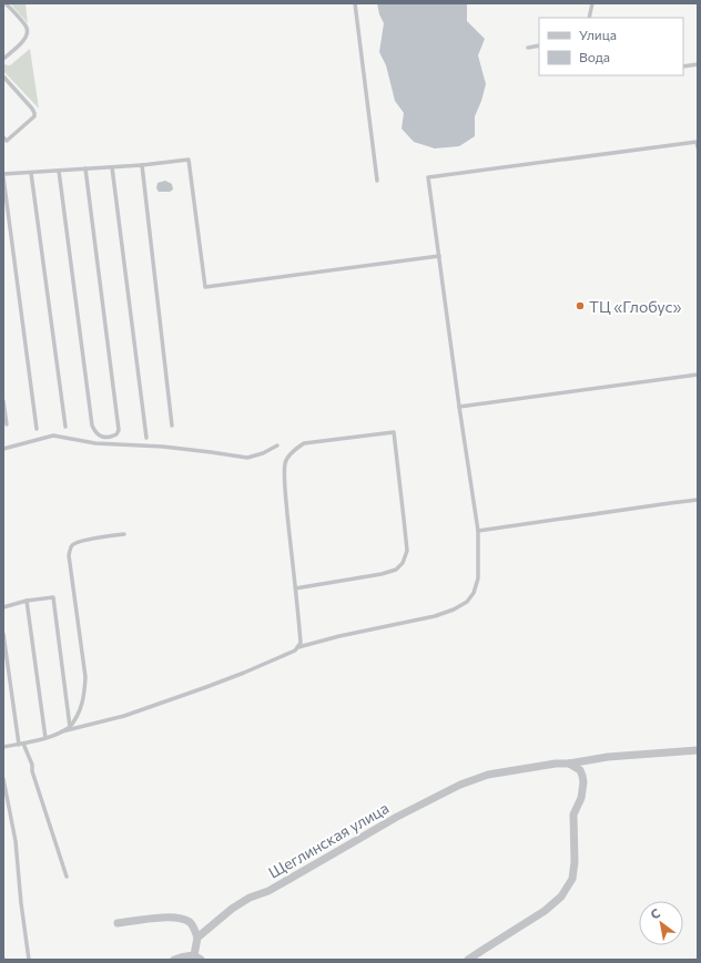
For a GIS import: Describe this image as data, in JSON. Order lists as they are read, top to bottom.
{
  "streets": {
    "street": ["Щеглинская улица"]
  },
  "places": ["ТЦ «Глобус»"],
  "legend": ["Улица", "Вода"],
  "north": "top left"
}
